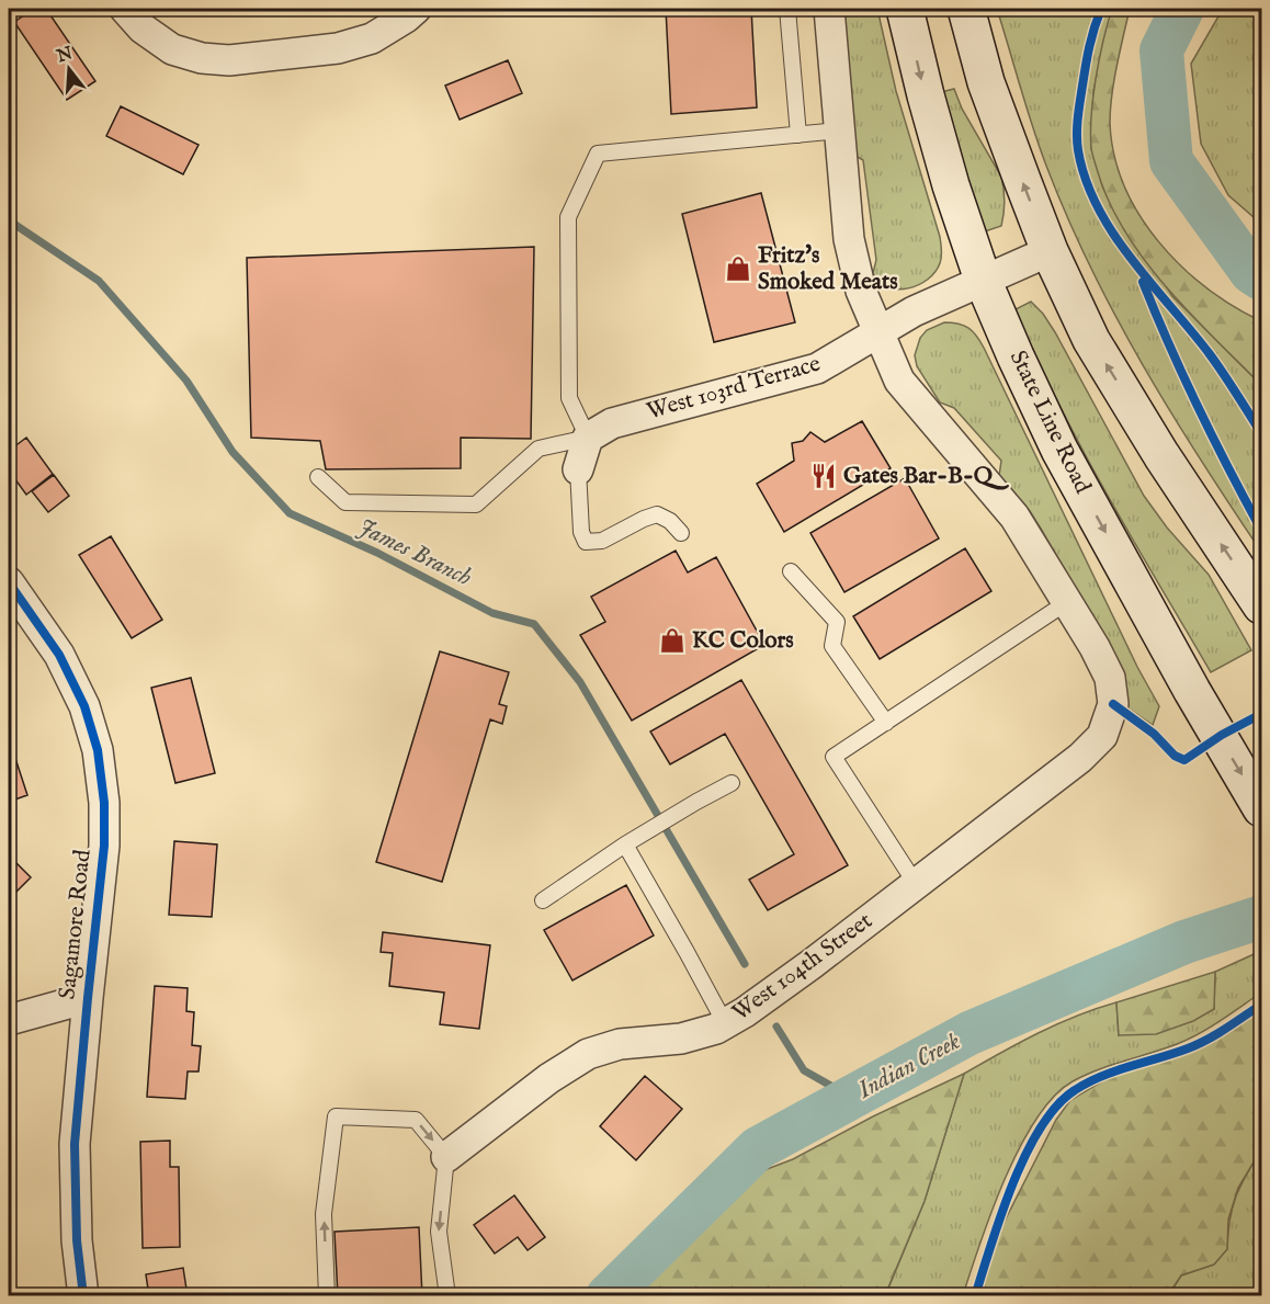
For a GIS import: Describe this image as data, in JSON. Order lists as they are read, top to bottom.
{
  "streets": {
    "main road": ["State Line Road"],
    "street": ["West 103rd Terrace", "Sagamore Road", "West 104th Street"]
  },
  "crossings": [
    ["West 103rd Terrace", "State Line Road"]
  ],
  "water": ["James Branch", "Indian Creek"],
  "places": {
    "shop": ["Fritz's Smoked Meats", "KC Colors"],
    "restaurant": ["Gates Bar-B-Q"]
  },
  "north": "top"
}
